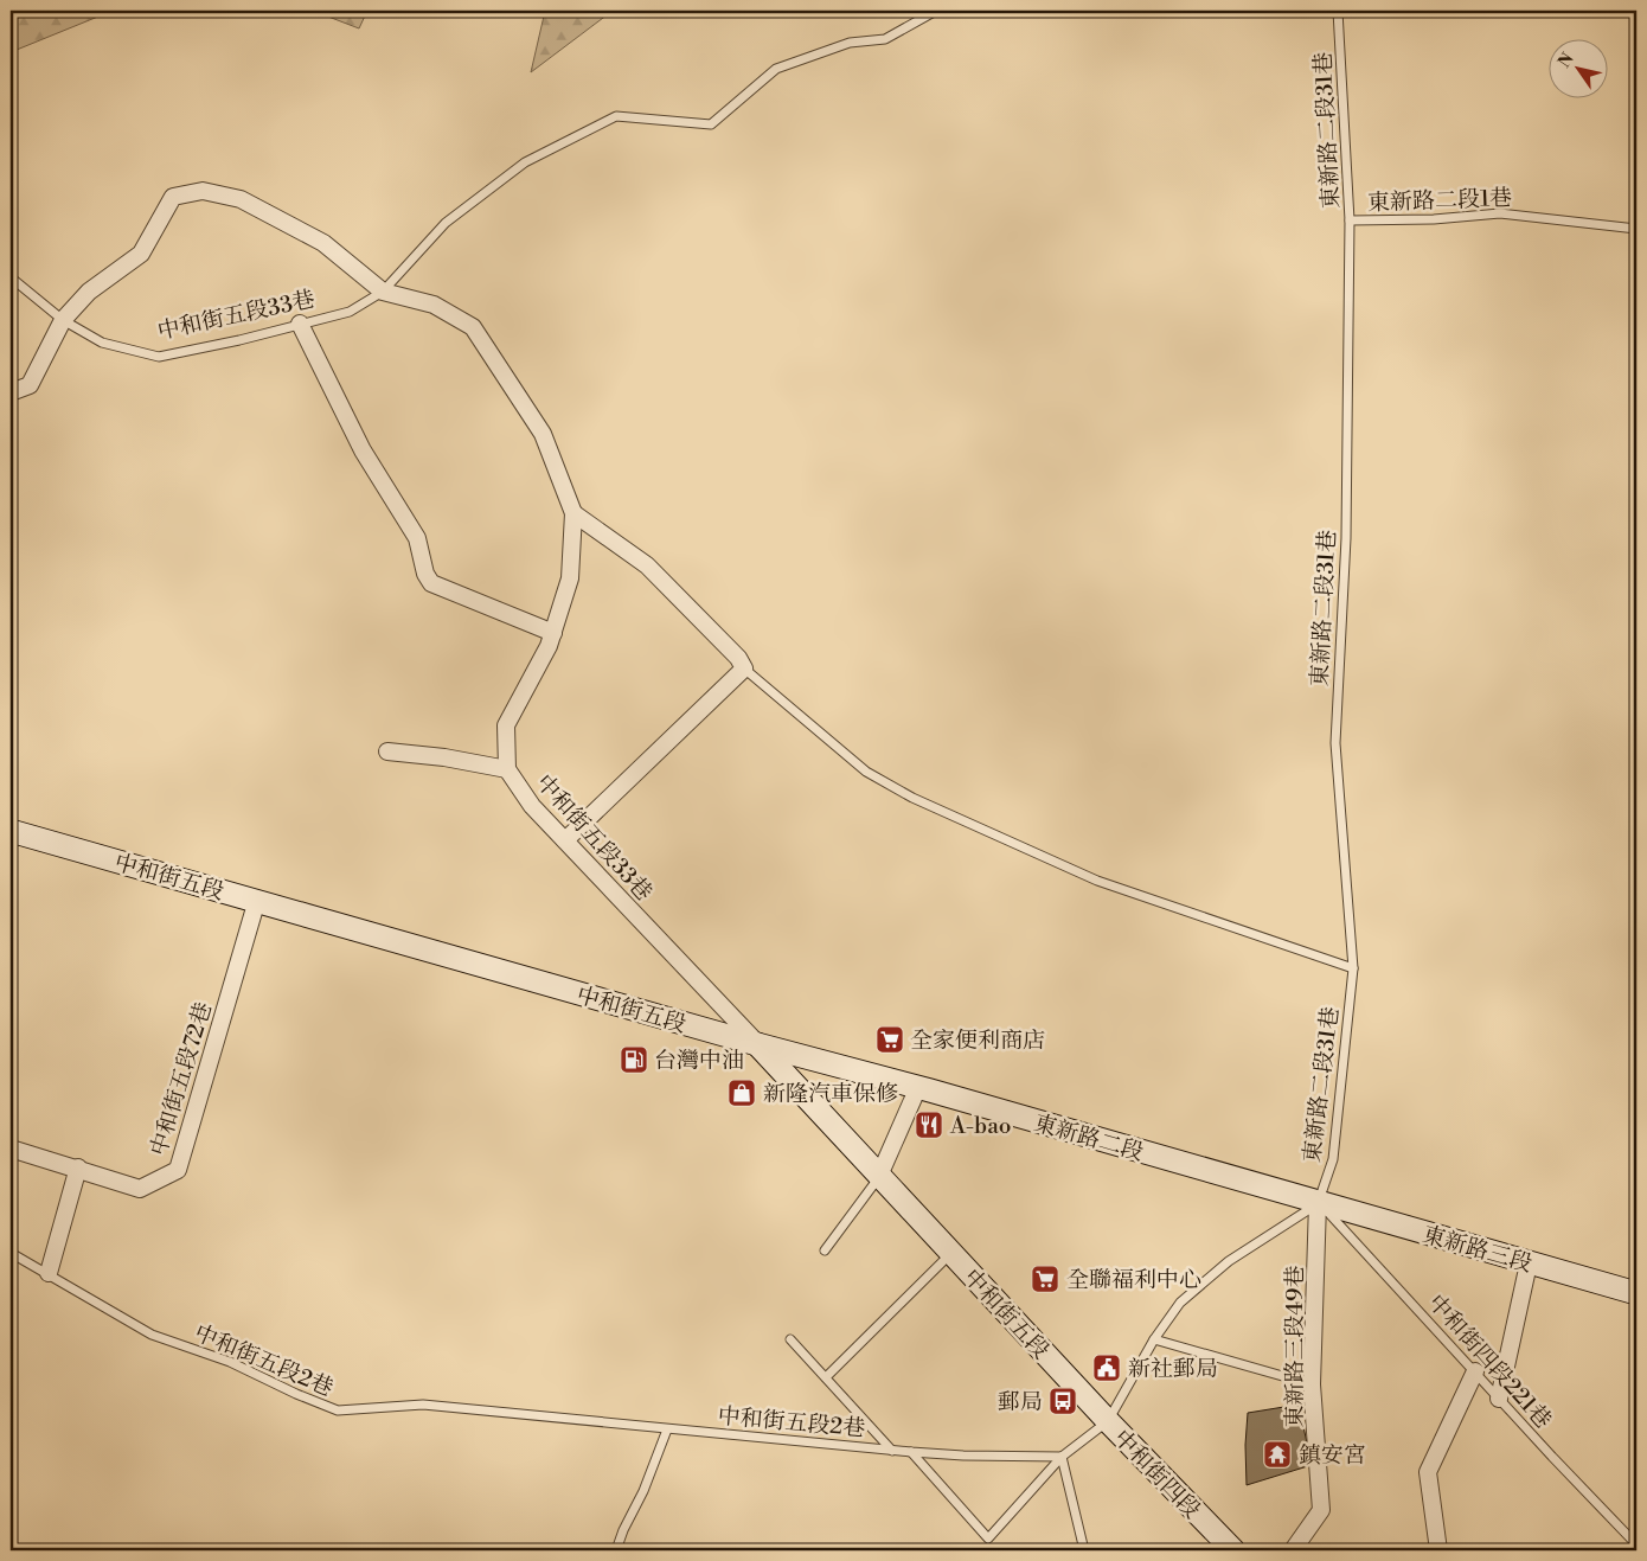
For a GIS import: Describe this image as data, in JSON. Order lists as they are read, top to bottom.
{
  "streets": {
    "main road": [
      "中和街五段",
      "東新路二段",
      "東新路三段",
      "中和街四段"
    ],
    "street": ["中和街五段33巷", "中和街五段72巷", "東新路三段49巷"],
    "lane": [
      "東新路二段31巷",
      "東新路二段1巷",
      "中和街五段2巷",
      "中和街四段221巷"
    ]
  },
  "crossings": [
    ["東新路二段31巷", "東新路二段1巷"],
    ["東新路二段31巷", "東新路二段"],
    ["東新路二段31巷", "東新路三段"],
    ["東新路二段31巷", "東新路三段49巷"],
    ["東新路二段31巷", "中和街四段221巷"],
    ["中和街五段33巷", "中和街五段"],
    ["中和街五段33巷", "東新路二段"],
    ["中和街五段", "中和街五段72巷"],
    ["中和街五段", "東新路二段"],
    ["中和街五段", "中和街四段"],
    ["東新路二段", "東新路三段"],
    ["東新路二段", "東新路三段49巷"],
    ["東新路二段", "中和街四段221巷"],
    ["東新路三段", "東新路三段49巷"],
    ["東新路三段", "中和街四段221巷"],
    ["東新路三段49巷", "中和街四段221巷"]
  ],
  "places": {
    "supermarket": ["全家便利商店", "全聯福利中心"],
    "fuel station": ["台灣中油"],
    "shop": ["新隆汽車保修"],
    "restaurant": ["A-bao"],
    "public building": ["新社郵局"],
    "bus stop": ["郵局"],
    "temple": ["鎮安宮"]
  },
  "north": "top left"
}
